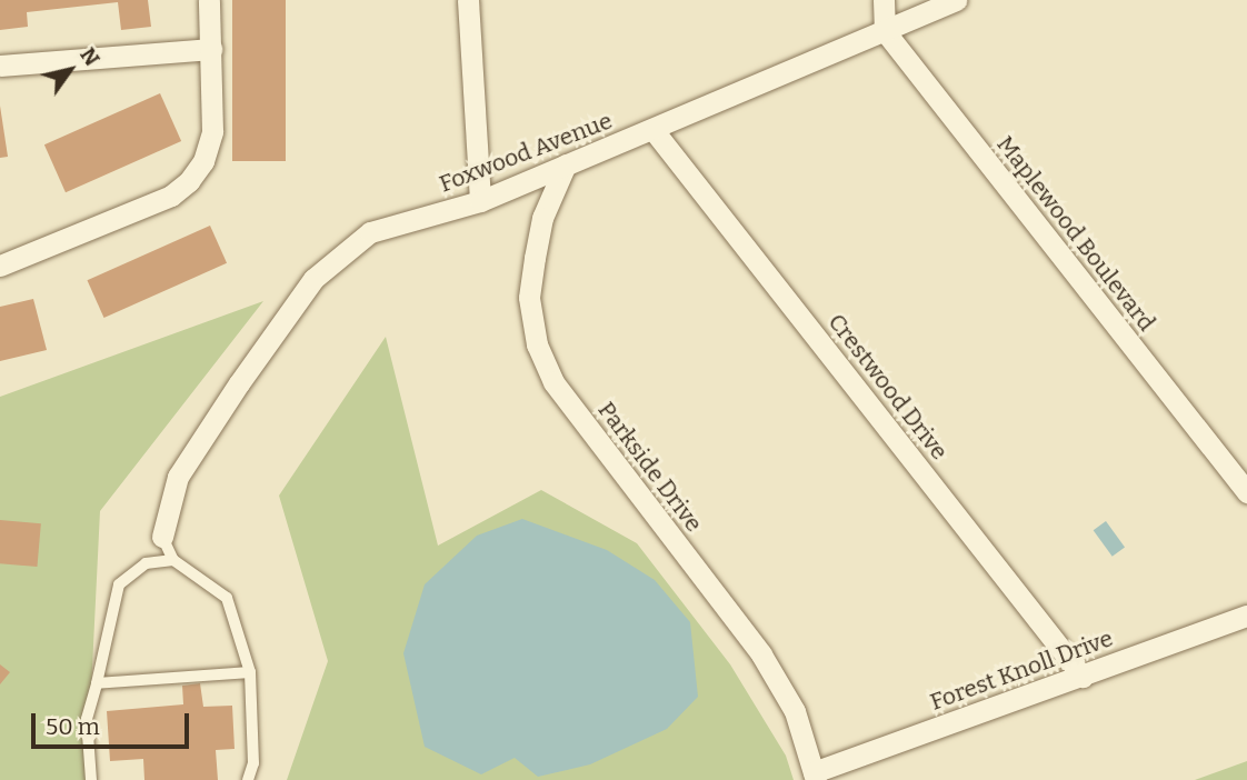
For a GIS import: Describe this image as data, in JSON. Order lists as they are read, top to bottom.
{
  "streets": {
    "street": [
      "Foxwood Avenue",
      "Maplewood Boulevard",
      "Crestwood Drive",
      "Parkside Drive",
      "Forest Knoll Drive"
    ]
  },
  "crossings": [
    ["Foxwood Avenue", "Maplewood Boulevard"],
    ["Foxwood Avenue", "Crestwood Drive"],
    ["Foxwood Avenue", "Parkside Drive"],
    ["Crestwood Drive", "Forest Knoll Drive"],
    ["Parkside Drive", "Forest Knoll Drive"]
  ],
  "scale_bar": "50 m",
  "north": "top right"
}
